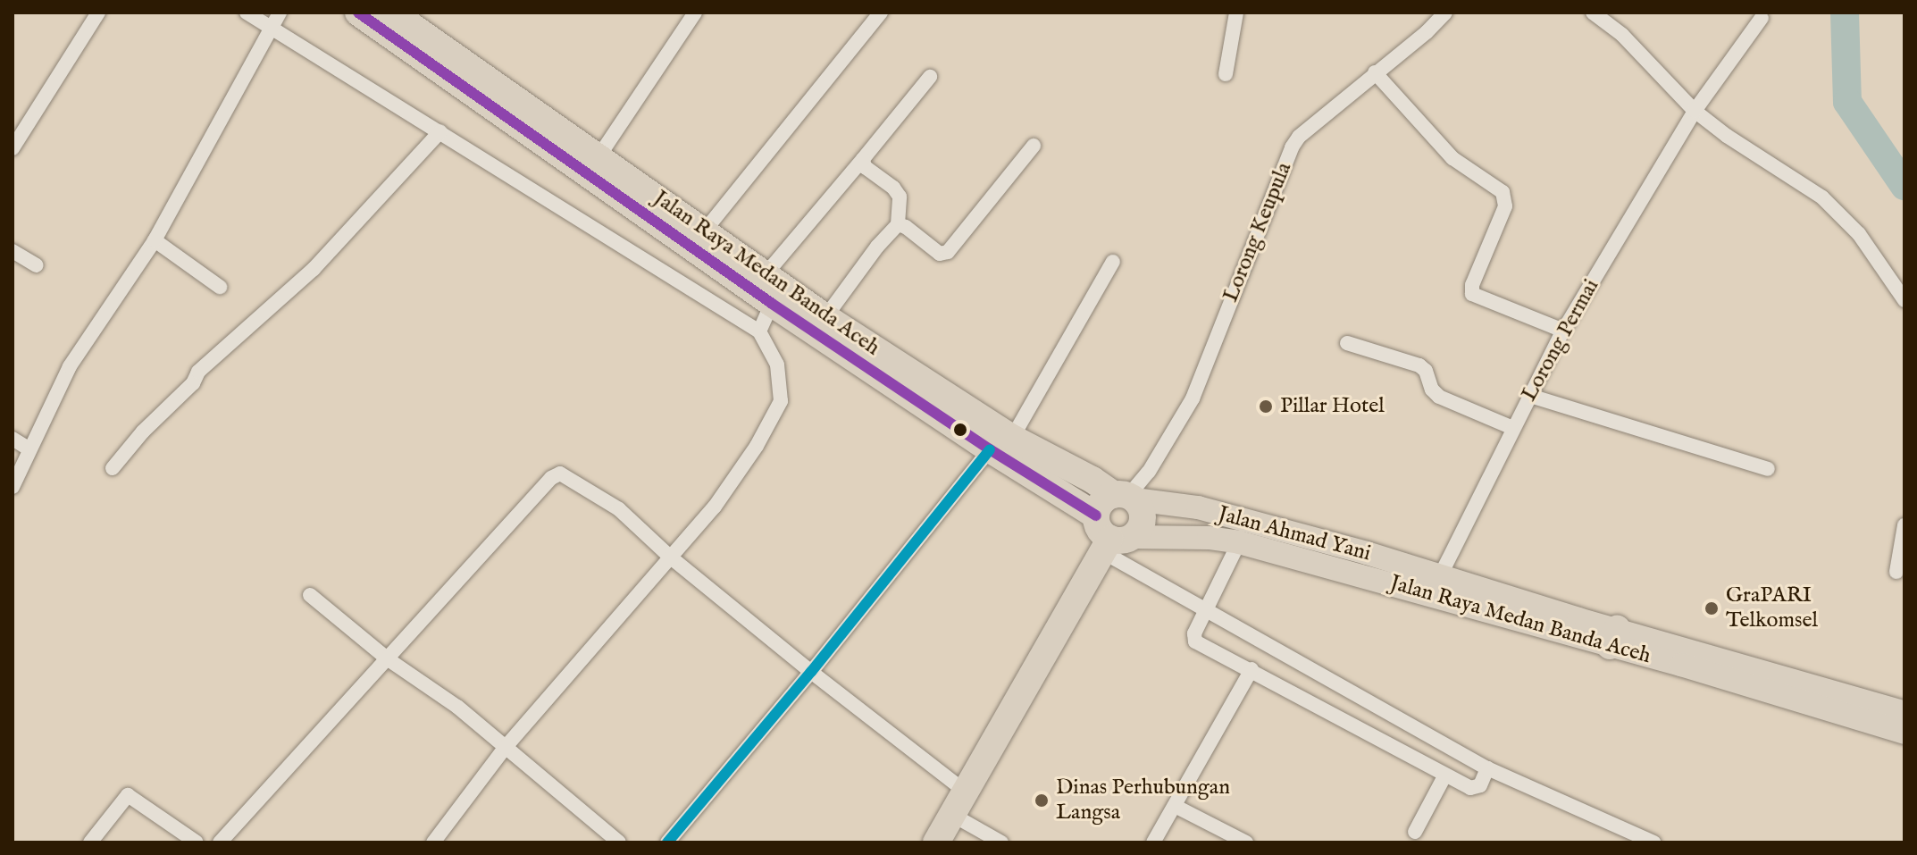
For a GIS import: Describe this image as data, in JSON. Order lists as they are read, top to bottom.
{
  "streets": {
    "highway": ["Jalan Raya Medan Banda Aceh"],
    "main road": ["Jalan Ahmad Yani"],
    "street": ["Lorong Keupula", "Lorong Permai"]
  },
  "crossings": [
    ["Lorong Keupula", "Jalan Raya Medan Banda Aceh"],
    ["Lorong Keupula", "Jalan Ahmad Yani"],
    ["Jalan Raya Medan Banda Aceh", "Jalan Ahmad Yani"],
    ["Lorong Permai", "Jalan Ahmad Yani"]
  ],
  "places": ["Pillar Hotel", "GraPARI Telkomsel", "Dinas Perhubungan Langsa"]
}
